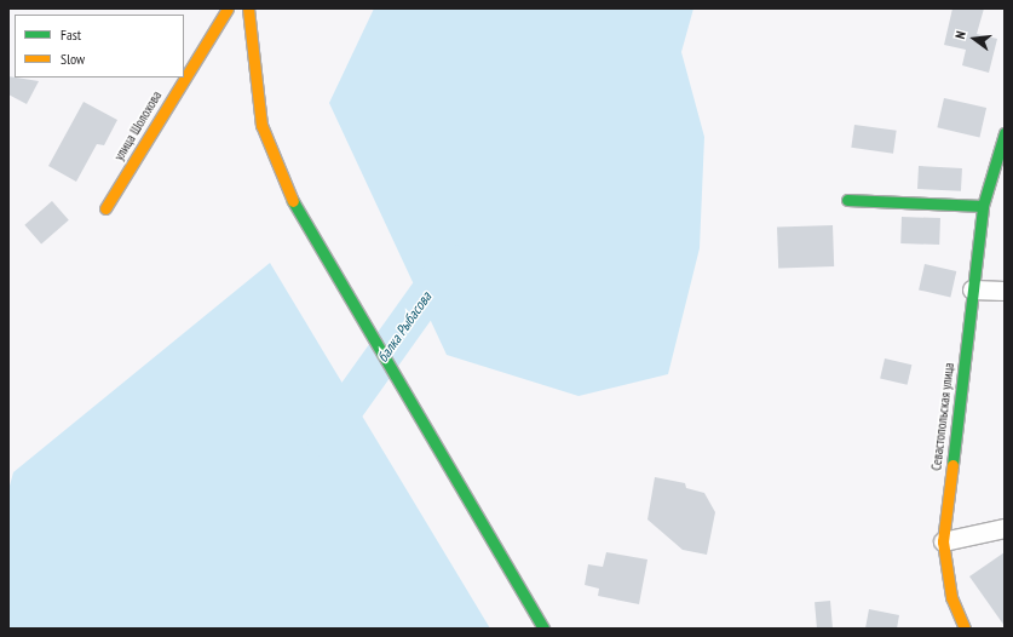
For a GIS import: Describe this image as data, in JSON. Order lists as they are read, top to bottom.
{
  "streets": {
    "main road": ["улица Шолохова", "Севастопольская улица"]
  },
  "water": ["балка Рыбасова"],
  "legend": ["Fast", "Slow"],
  "north": "left"
}
